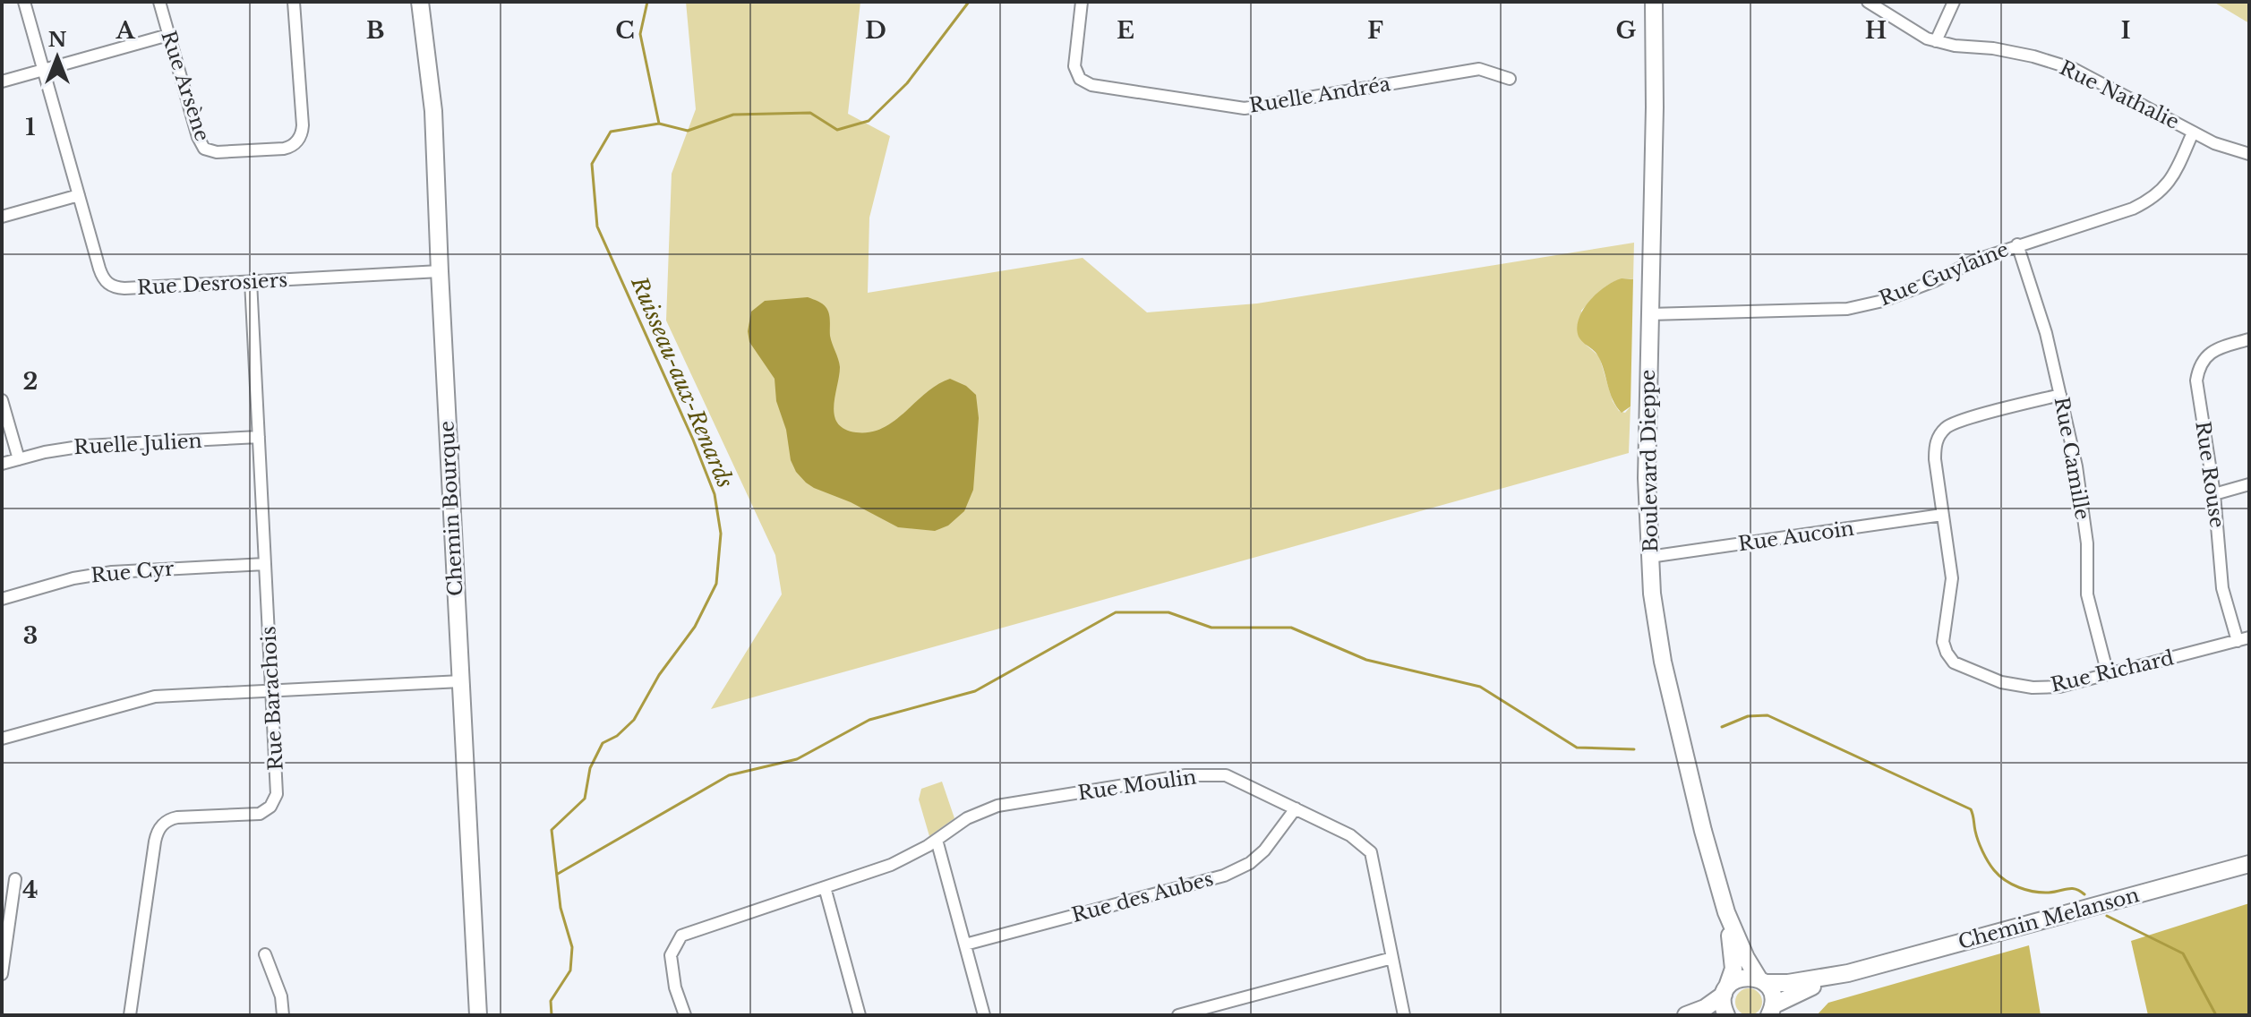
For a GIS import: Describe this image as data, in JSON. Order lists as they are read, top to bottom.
{
  "streets": {
    "street": [
      "Rue Arsène",
      "Ruelle Andréa",
      "Rue Nathalie",
      "Rue Guylaine",
      "Rue Desrosiers",
      "Ruelle Julien",
      "Rue Camille",
      "Boulevard Dieppe",
      "Rue Rouse",
      "Chemin Bourque",
      "Rue Aucoin",
      "Rue Cyr",
      "Rue Richard",
      "Rue Barachois",
      "Rue Moulin",
      "Rue des Aubes",
      "Chemin Melanson"
    ]
  },
  "crossings": [
    ["Rue Nathalie", "Rue Guylaine"],
    ["Rue Guylaine", "Rue Camille"],
    ["Rue Guylaine", "Boulevard Dieppe"],
    ["Rue Desrosiers", "Chemin Bourque"],
    ["Rue Desrosiers", "Rue Barachois"],
    ["Ruelle Julien", "Rue Barachois"],
    ["Rue Camille", "Rue Richard"],
    ["Boulevard Dieppe", "Rue Aucoin"],
    ["Rue Rouse", "Rue Richard"],
    ["Rue Aucoin", "Rue Richard"],
    ["Rue Cyr", "Rue Barachois"],
    ["Rue Moulin", "Rue des Aubes"]
  ],
  "water": ["Ruisseau-aux-Renards"],
  "north": "top",
  "grid": {
    "columns": [
      "A",
      "B",
      "C",
      "D",
      "E",
      "F",
      "G",
      "H",
      "I"
    ],
    "rows": [
      "1",
      "2",
      "3",
      "4"
    ]
  }
}
